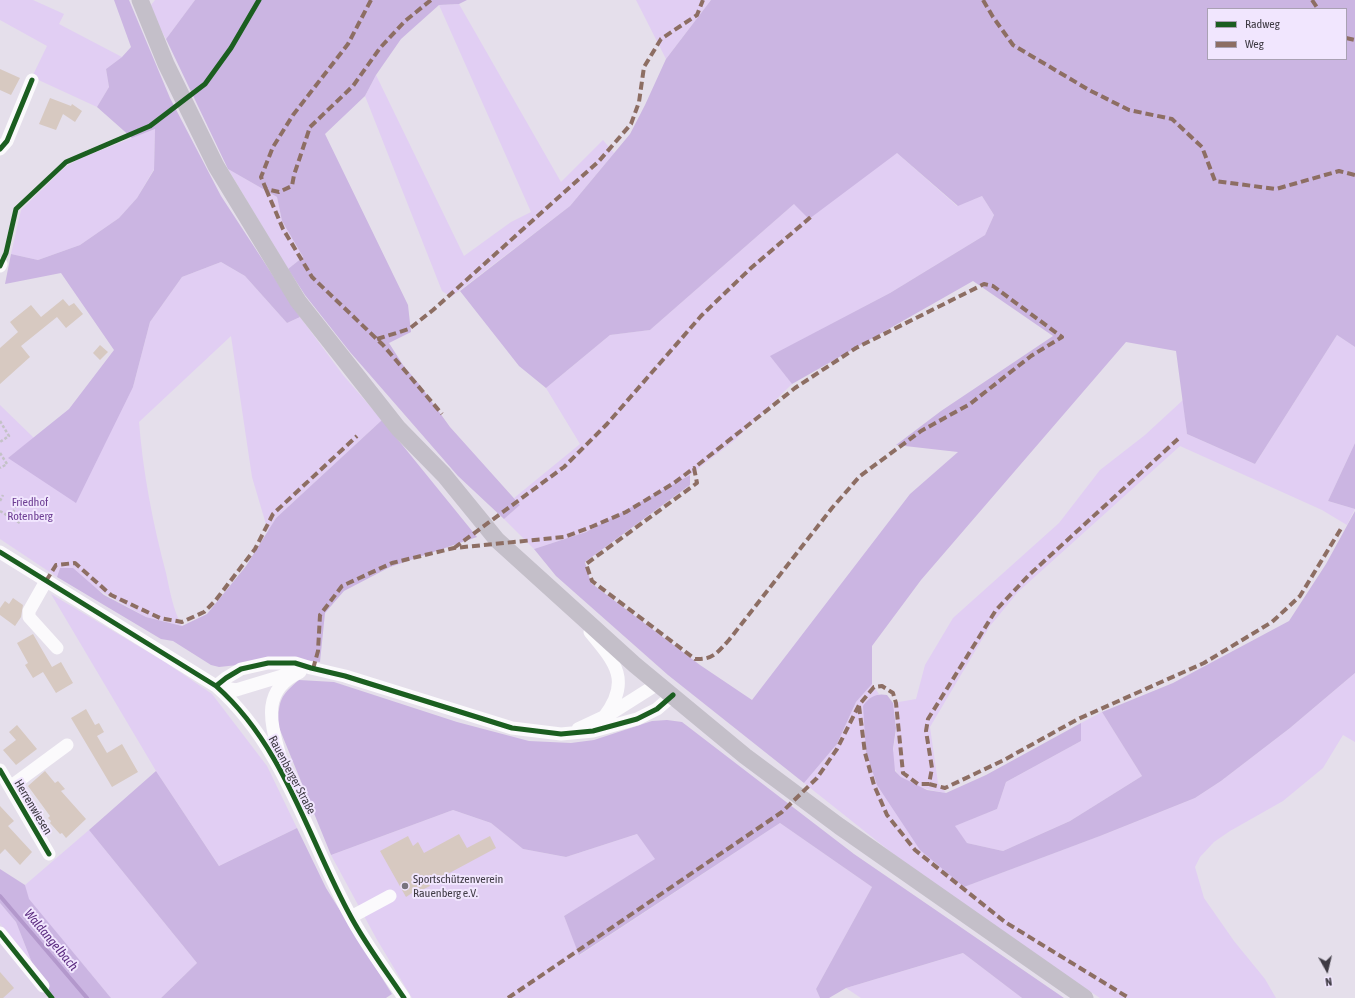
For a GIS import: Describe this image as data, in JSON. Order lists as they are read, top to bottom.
{
  "streets": {
    "street": ["Rauenberger Straße", "Herrenwiesen"]
  },
  "water": ["Waldangelbach"],
  "parks": ["Friedhof Rotenberg"],
  "places": ["Sportschützenverein Rauenberg e.V."],
  "legend": ["Radweg", "Weg"],
  "north": "bottom"
}
